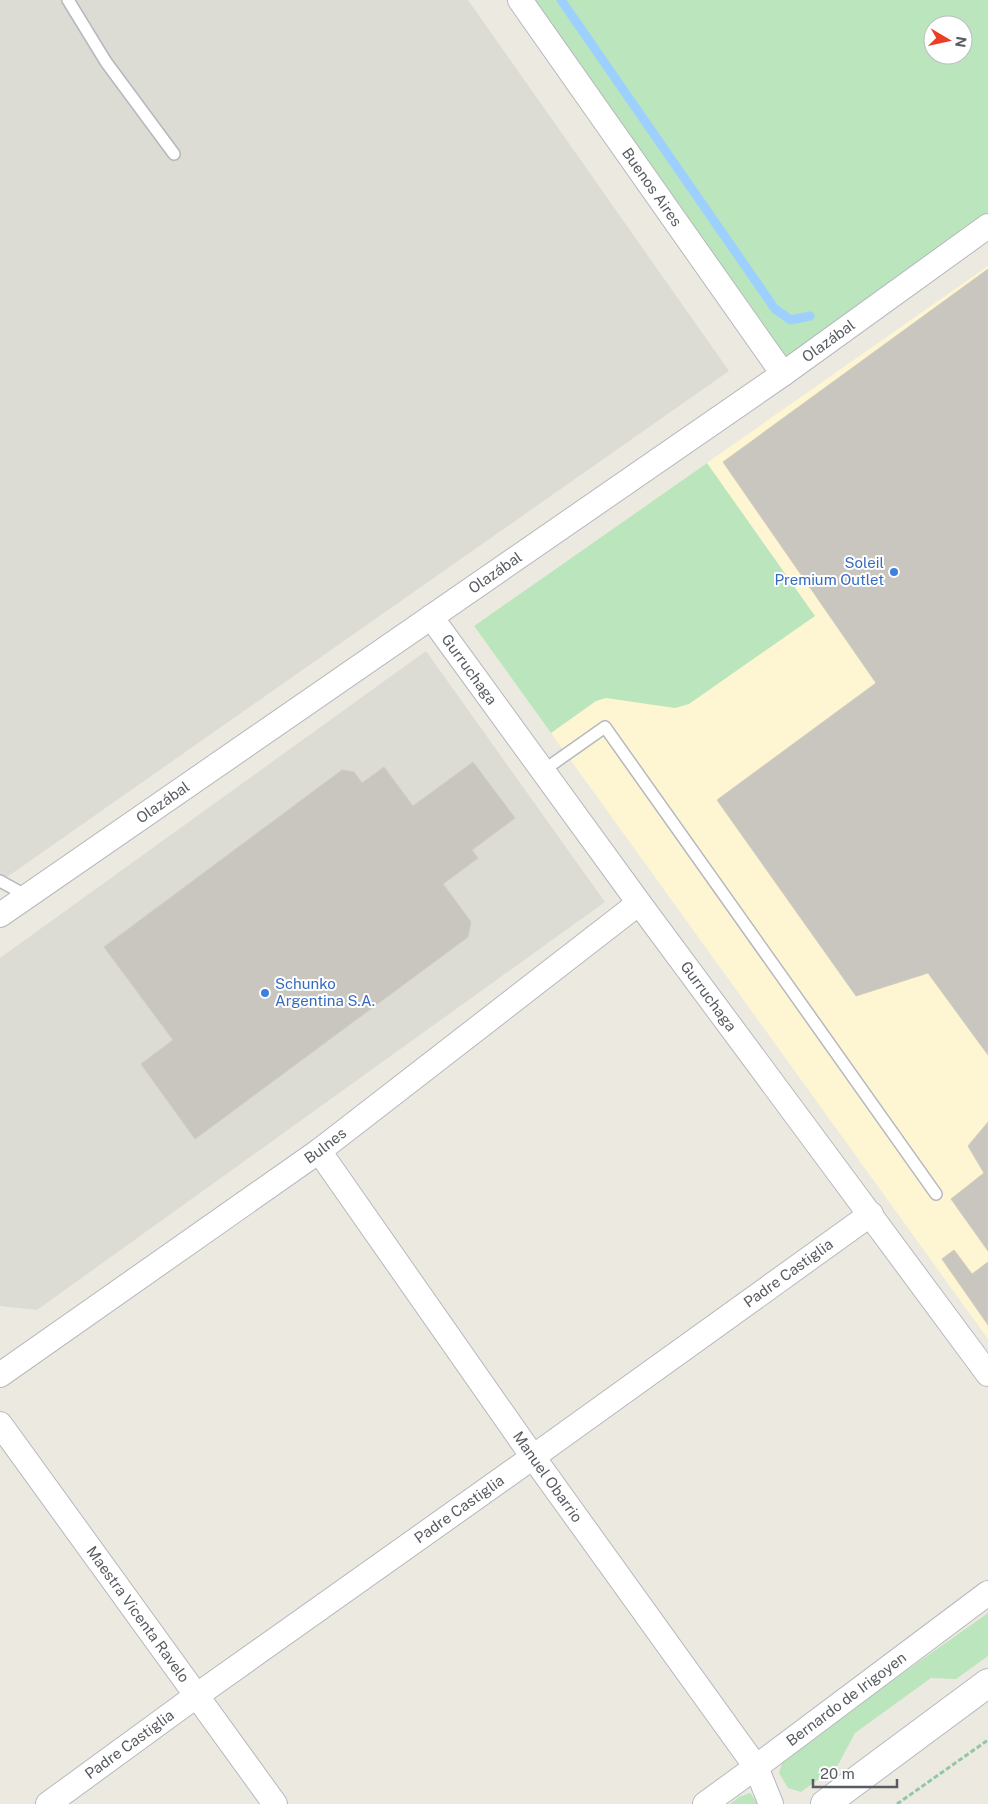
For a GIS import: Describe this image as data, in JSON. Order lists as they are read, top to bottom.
{
  "streets": {
    "street": [
      "Buenos Aires",
      "Olazábal",
      "Gurruchaga",
      "Bulnes",
      "Padre Castiglia",
      "Manuel Obarrio",
      "Maestra Vicenta Ravelo",
      "Bernardo de Irigoyen"
    ]
  },
  "crossings": [
    ["Buenos Aires", "Olazábal"],
    ["Olazábal", "Gurruchaga"],
    ["Gurruchaga", "Bulnes"],
    ["Gurruchaga", "Padre Castiglia"],
    ["Bulnes", "Manuel Obarrio"],
    ["Padre Castiglia", "Manuel Obarrio"],
    ["Padre Castiglia", "Maestra Vicenta Ravelo"],
    ["Manuel Obarrio", "Bernardo de Irigoyen"]
  ],
  "places": ["Soleil Premium Outlet", "Schunko Argentina S.A."],
  "scale_bar": "20 m",
  "north": "right"
}
